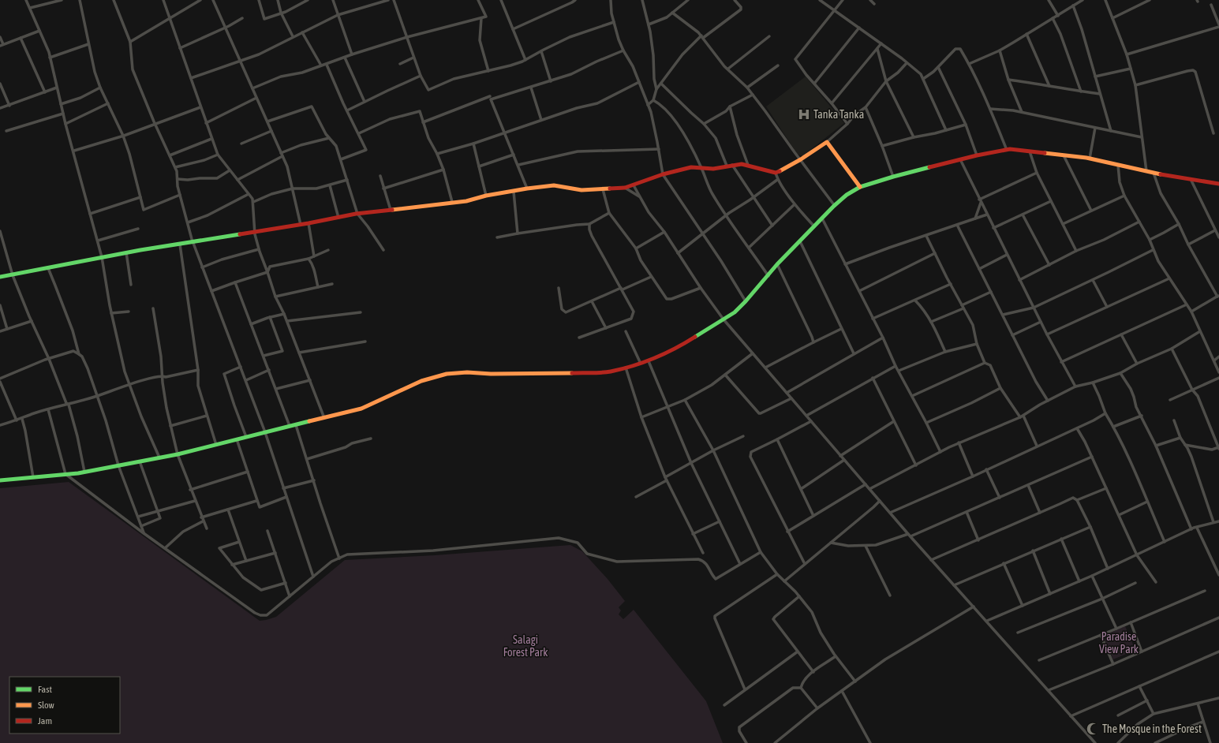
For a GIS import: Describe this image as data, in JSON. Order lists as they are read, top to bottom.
{
  "parks": ["Paradise View Park", "Salagi Forest Park"],
  "places": {
    "hospital": ["Tanka Tanka"],
    "mosque": ["The Mosque in the Forest"]
  },
  "legend": ["Fast", "Slow", "Jam"]
}
